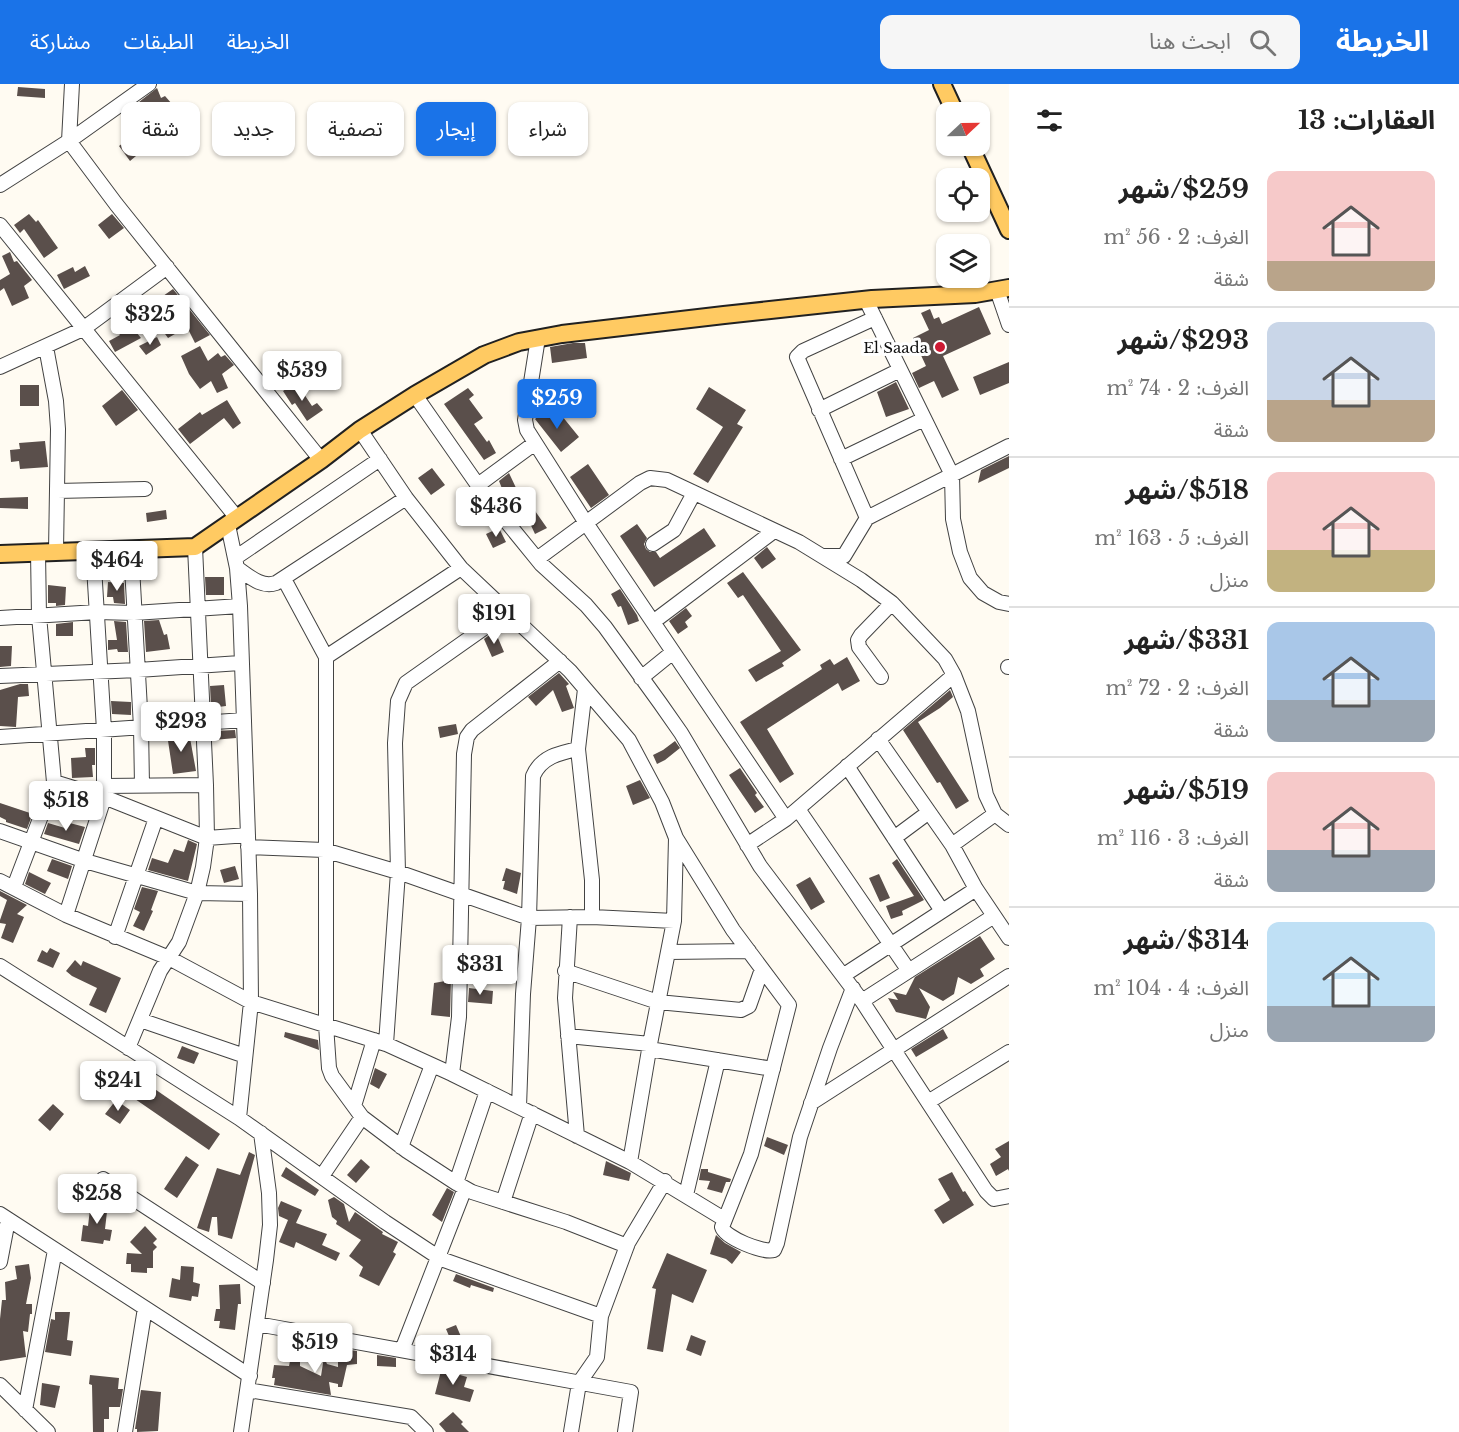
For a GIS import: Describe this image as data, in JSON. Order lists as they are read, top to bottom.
{
  "places": ["El Saada"],
  "north": "right",
  "page": {
    "header": "الخريطة",
    "search": "ابحث هنا",
    "nav": ["الخريطة", "الطبقات", "مشاركة"],
    "heading": "العقارات: 13",
    "chip": [
      "شراء",
      "إيجار",
      "تصفية",
      "جديد",
      "شقة"
    ],
    "list": [
      {
        "name": "$259/شهر",
        "note": "الغرف: 2 · 56 m² · شقة"
      },
      {
        "name": "$293/شهر",
        "note": "الغرف: 2 · 74 m² · شقة"
      },
      {
        "name": "$518/شهر",
        "note": "الغرف: 5 · 163 m² · منزل"
      },
      {
        "name": "$331/شهر",
        "note": "الغرف: 2 · 72 m² · شقة"
      },
      {
        "name": "$519/شهر",
        "note": "الغرف: 3 · 116 m² · شقة"
      },
      {
        "name": "$314/شهر",
        "note": "الغرف: 4 · 104 m² · منزل"
      }
    ],
    "price": [
      "$325",
      "$539",
      "$259",
      "$436",
      "$464",
      "$191",
      "$293",
      "$518",
      "$331",
      "$241",
      "$258",
      "$519",
      "$314"
    ]
  }
}
